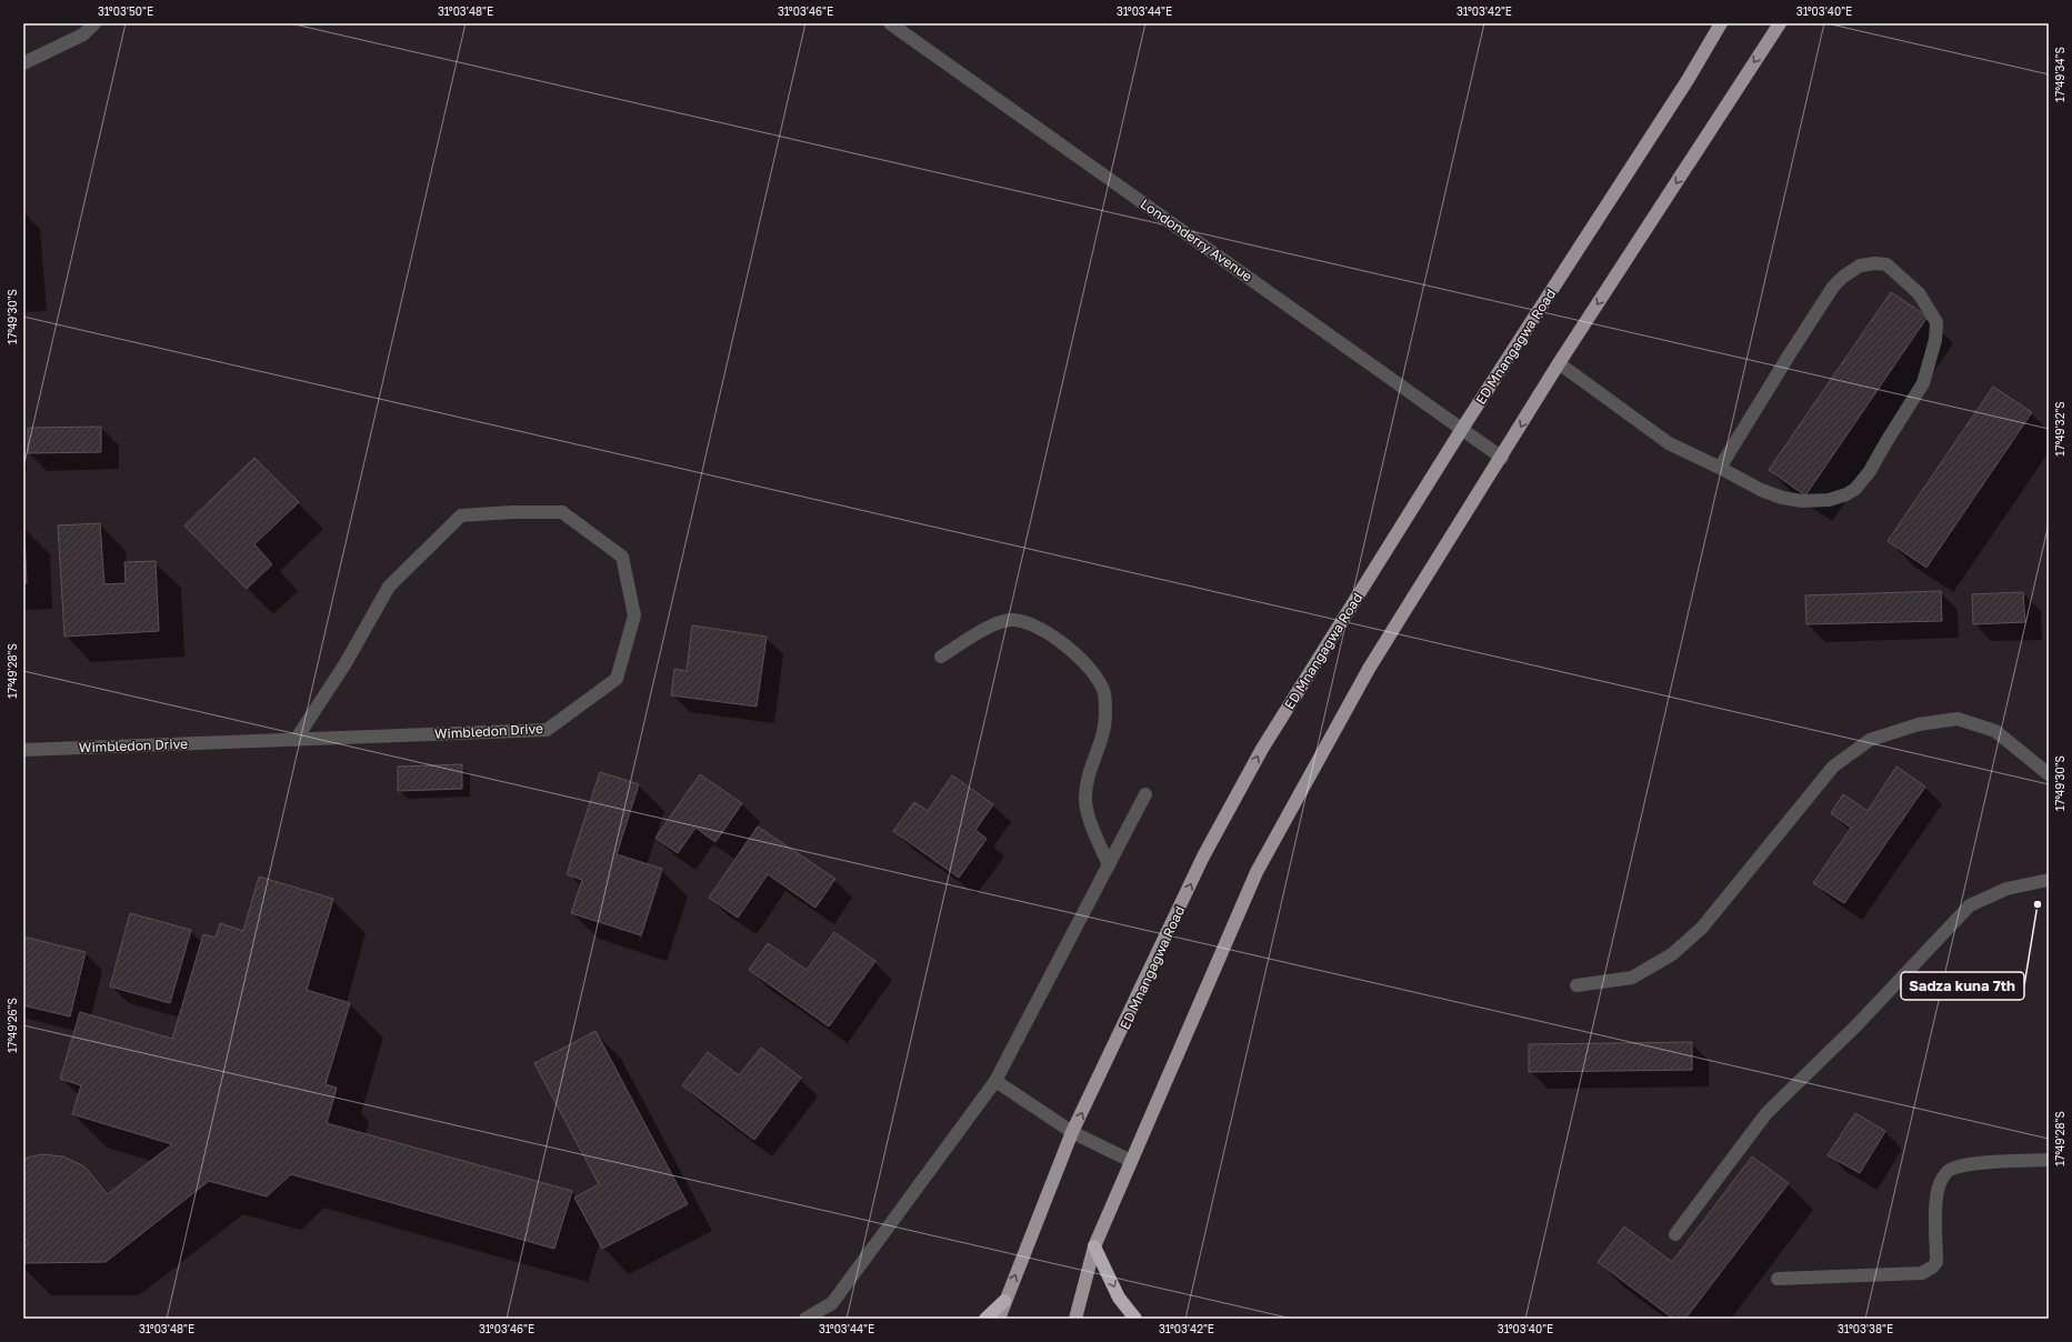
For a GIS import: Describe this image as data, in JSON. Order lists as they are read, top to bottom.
{
  "streets": {
    "main road": ["ED Mnangagwa Road"],
    "street": ["Londonderry Avenue", "Wimbledon Drive"]
  },
  "crossings": [
    ["Londonderry Avenue", "ED Mnangagwa Road"]
  ],
  "places": ["Sadza kuna 7th"],
  "coordinates": [
    "31°03'50\"E",
    "31°03'48\"E",
    "31°03'46\"E",
    "31°03'44\"E",
    "31°03'42\"E",
    "31°03'40\"E",
    "17°49'34\"S",
    "17°49'30\"S",
    "17°49'32\"S",
    "17°49'28\"S",
    "17°49'26\"S",
    "31°03'38\"E"
  ]
}
